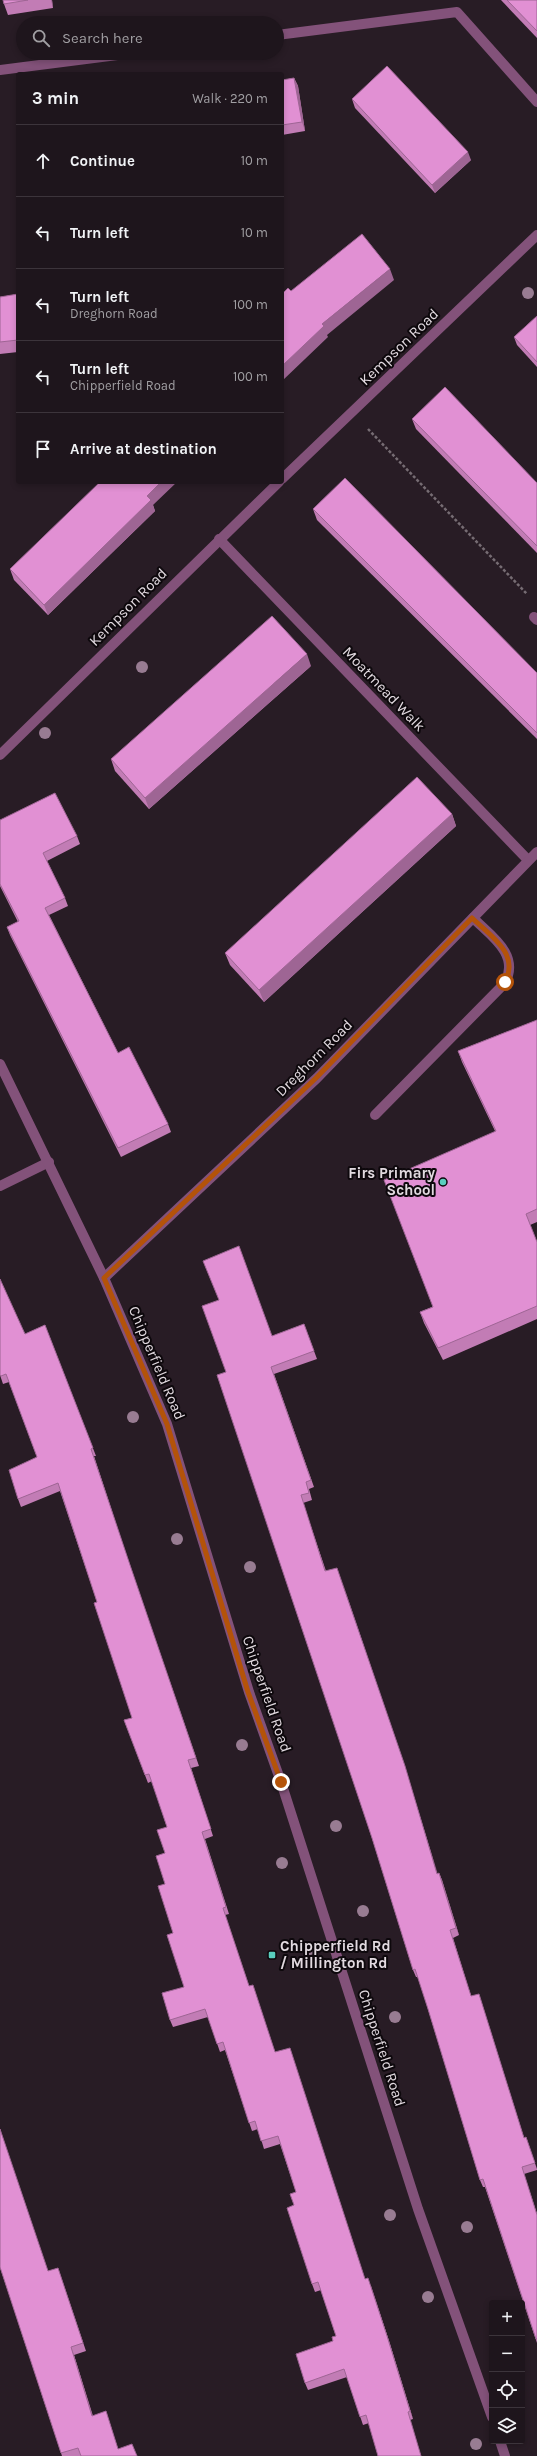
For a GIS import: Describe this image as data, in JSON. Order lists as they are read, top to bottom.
{
  "streets": {
    "street": [
      "Kempson Road",
      "Moatmead Walk",
      "Dreghorn Road",
      "Chipperfield Road"
    ]
  },
  "crossings": [
    ["Kempson Road", "Moatmead Walk"],
    ["Moatmead Walk", "Dreghorn Road"],
    ["Dreghorn Road", "Chipperfield Road"]
  ],
  "places": {
    "other": ["Firs Primary School"],
    "transit": ["Chipperfield Rd / Millington Rd"]
  },
  "page": {
    "search": "Search here",
    "heading": ["3 min", "Walk · 220 m"],
    "list": [
      ["Continue", "10 m"],
      ["Turn left", "10 m"],
      ["Turn left", "Dreghorn Road", "100 m"],
      ["Turn left", "Chipperfield Road", "100 m"],
      "Arrive at destination"
    ],
    "map_buttons": ["+", "−"]
  }
}
